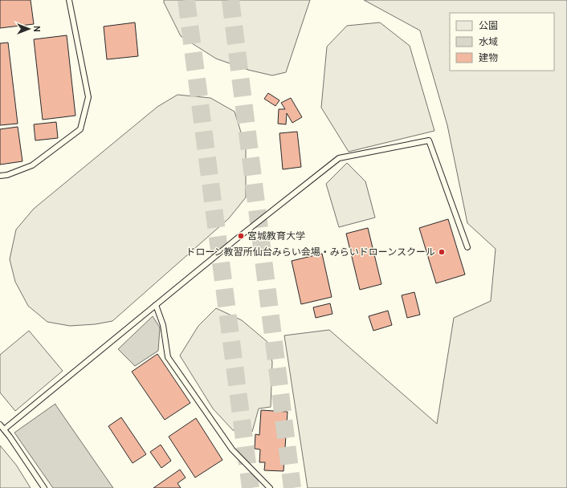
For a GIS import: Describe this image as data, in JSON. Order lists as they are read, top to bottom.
{
  "places": ["宮城教育大学", "ドローン教習所仙台みらい会場・みらいドローンスクール"],
  "legend": ["公園", "水域", "建物"],
  "north": "right"
}
